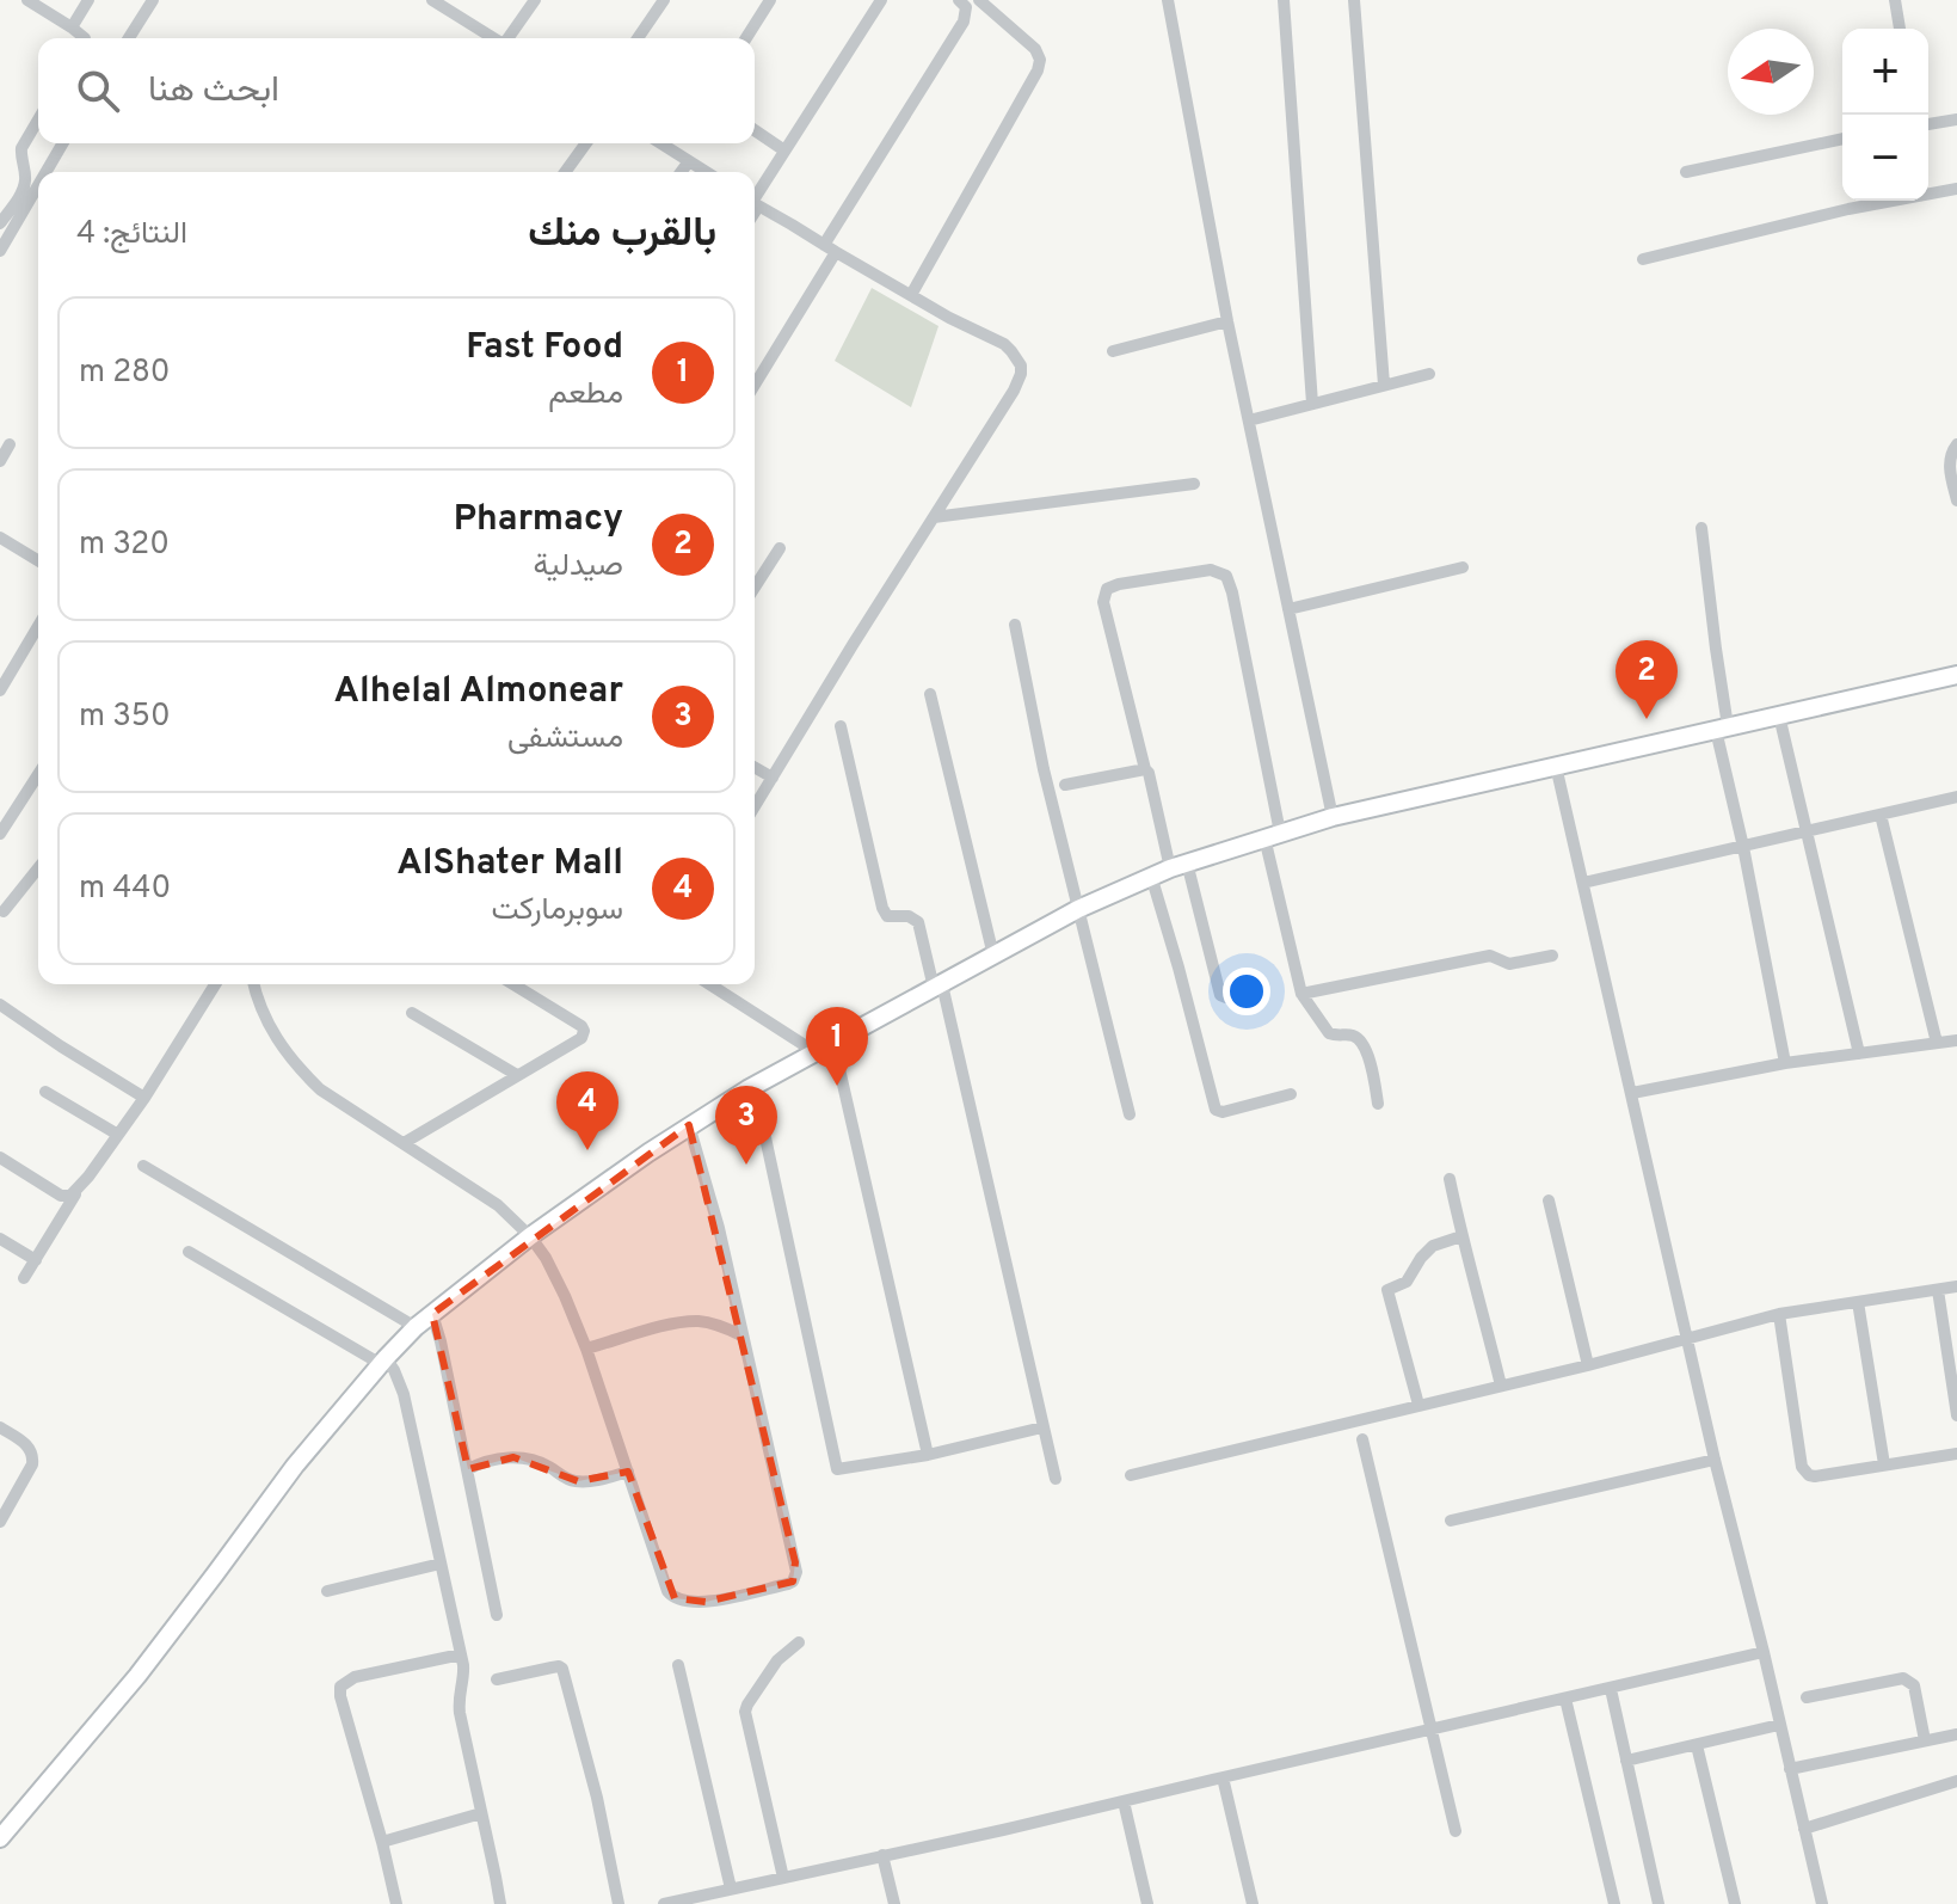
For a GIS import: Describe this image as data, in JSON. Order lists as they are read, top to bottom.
{
  "north": "left",
  "page": {
    "map_buttons": ["+", "−"],
    "search": "ابحث هنا",
    "heading": ["بالقرب منك", "النتائج: 4"],
    "list": [
      {
        "mark": "1",
        "name": "Fast Food",
        "note": "مطعم",
        "value": "280 m"
      },
      {
        "mark": "2",
        "name": "Pharmacy",
        "note": "صيدلية",
        "value": "320 m"
      },
      {
        "mark": "3",
        "name": "Alhelal Almonear",
        "note": "مستشفى",
        "value": "350 m"
      },
      {
        "mark": "4",
        "name": "AlShater Mall",
        "note": "سوبرماركت",
        "value": "440 m"
      }
    ],
    "pins": [
      "2",
      "1",
      "4",
      "3"
    ]
  }
}
